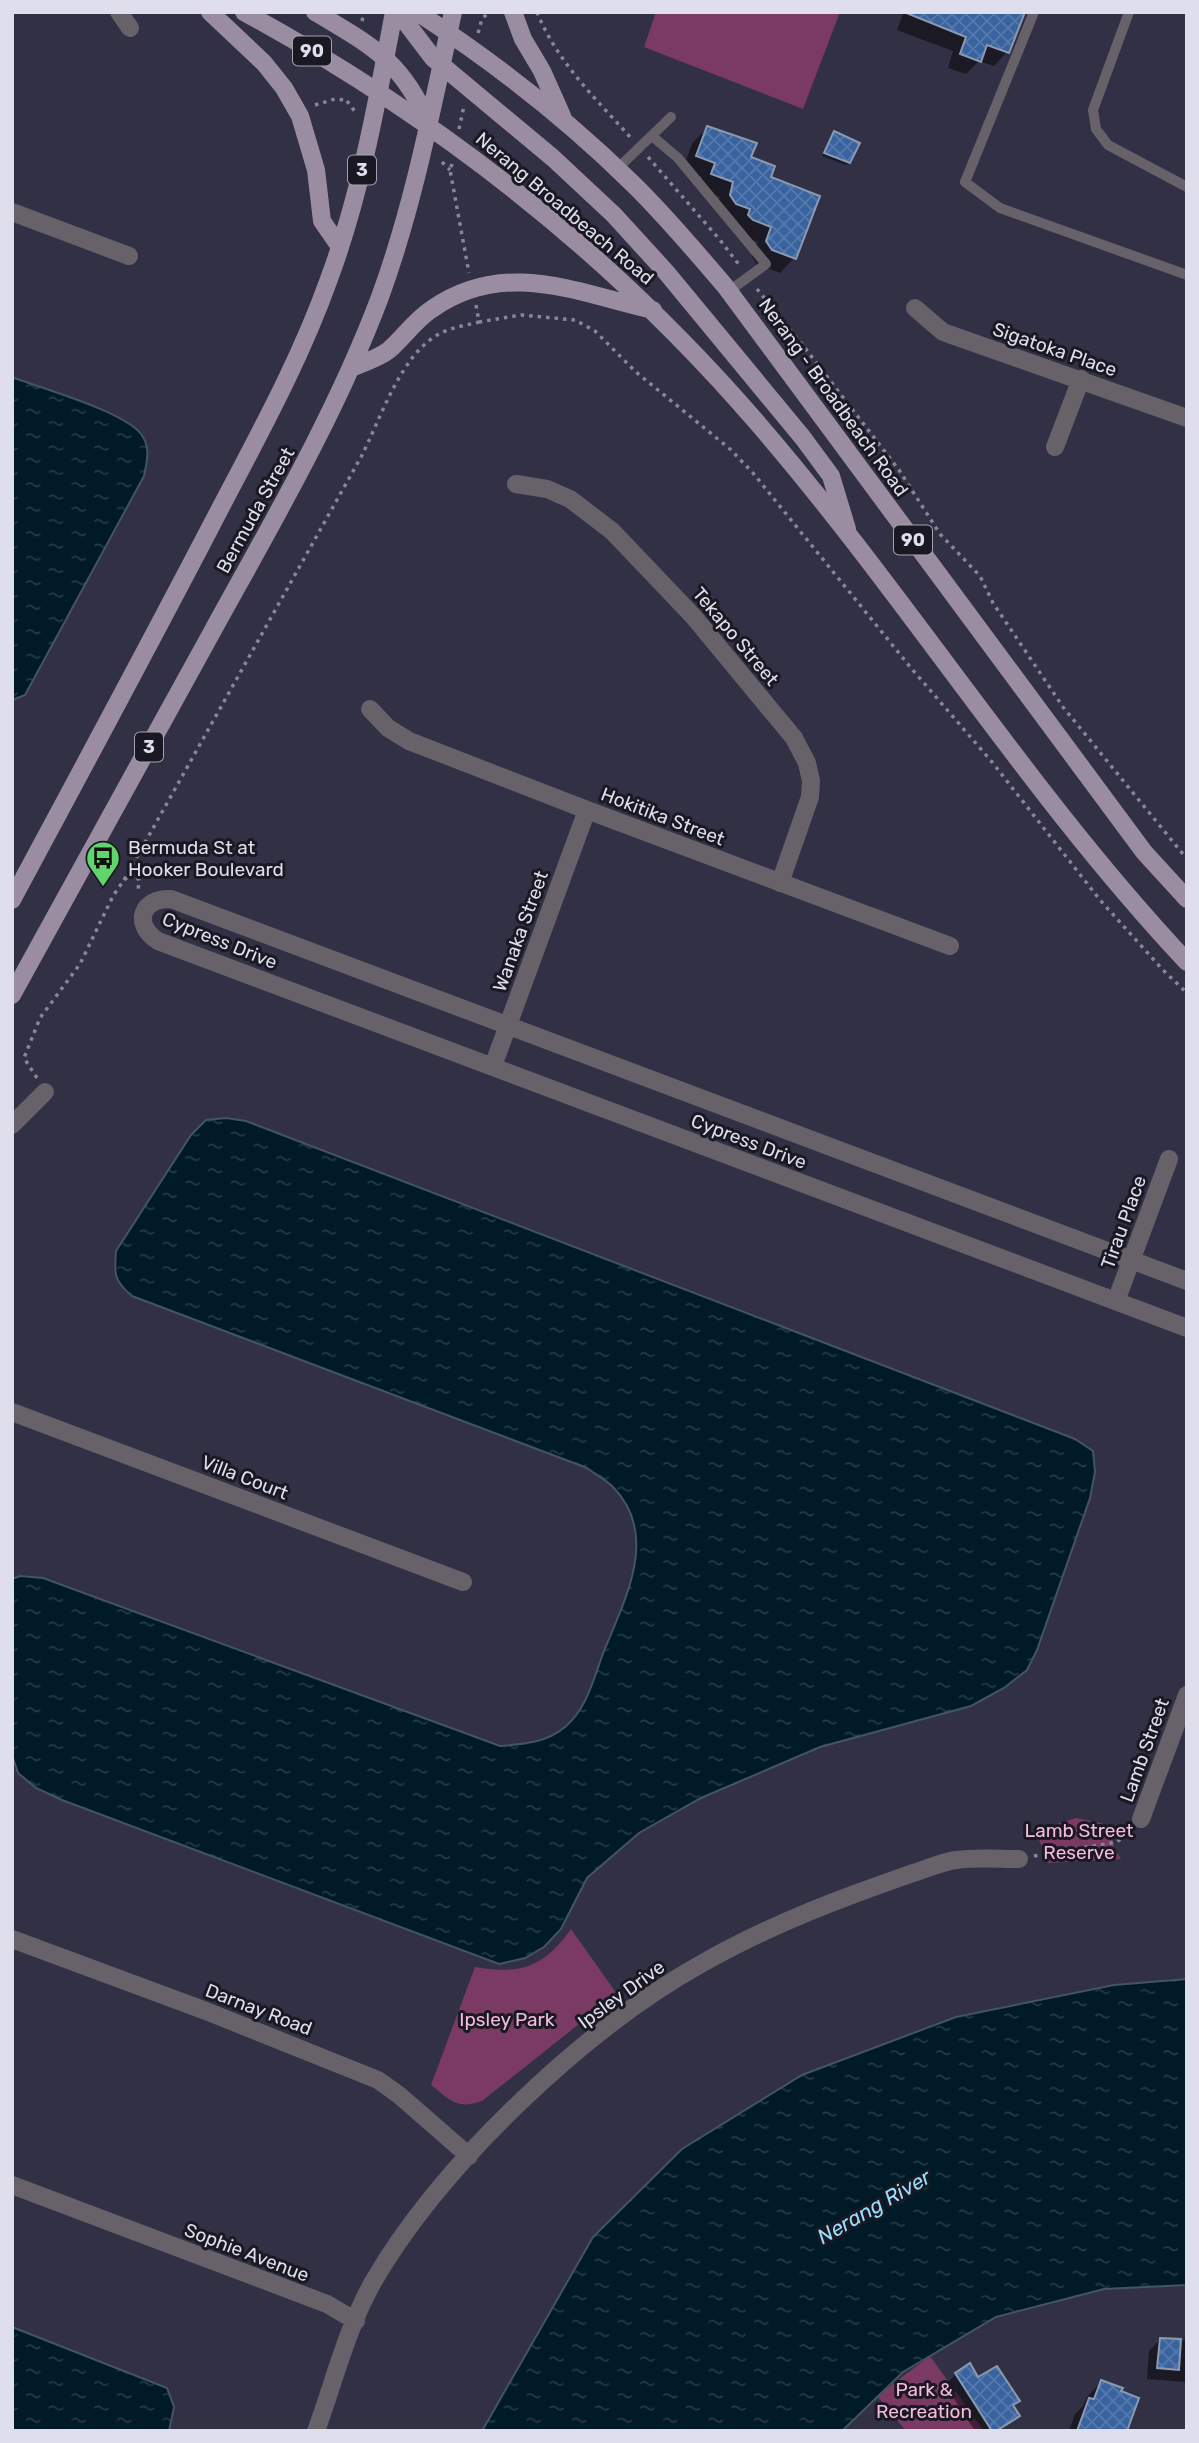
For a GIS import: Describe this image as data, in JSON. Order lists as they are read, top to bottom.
{
  "streets": {
    "main road": [
      "90",
      "3",
      "Nerang Broadbeach Road",
      "Nerang - Broadbeach Road",
      "Bermuda Street"
    ],
    "street": [
      "Sigatoka Place",
      "Tekapo Street",
      "Hokitika Street",
      "Wanaka Street",
      "Cypress Drive",
      "Tirau Place",
      "Villa Court",
      "Lamb Street",
      "Ipsley Drive",
      "Darnay Road",
      "Sophie Avenue"
    ]
  },
  "crossings": [
    ["90", "Nerang Broadbeach Road"],
    ["90", "Nerang - Broadbeach Road"],
    ["90", "Bermuda Street"],
    ["Nerang Broadbeach Road", "Bermuda Street"],
    ["Nerang - Broadbeach Road", "Bermuda Street"],
    ["Tekapo Street", "Hokitika Street"],
    ["Hokitika Street", "Wanaka Street"],
    ["Wanaka Street", "Cypress Drive"],
    ["Cypress Drive", "Tirau Place"],
    ["Ipsley Drive", "Darnay Road"],
    ["Ipsley Drive", "Sophie Avenue"]
  ],
  "water": ["Nerang River"],
  "parks": ["Lamb Street Reserve", "Ipsley Park", "Park & Recreation"],
  "places": {
    "bus stop": ["Bermuda St at Hooker Boulevard"]
  }
}
